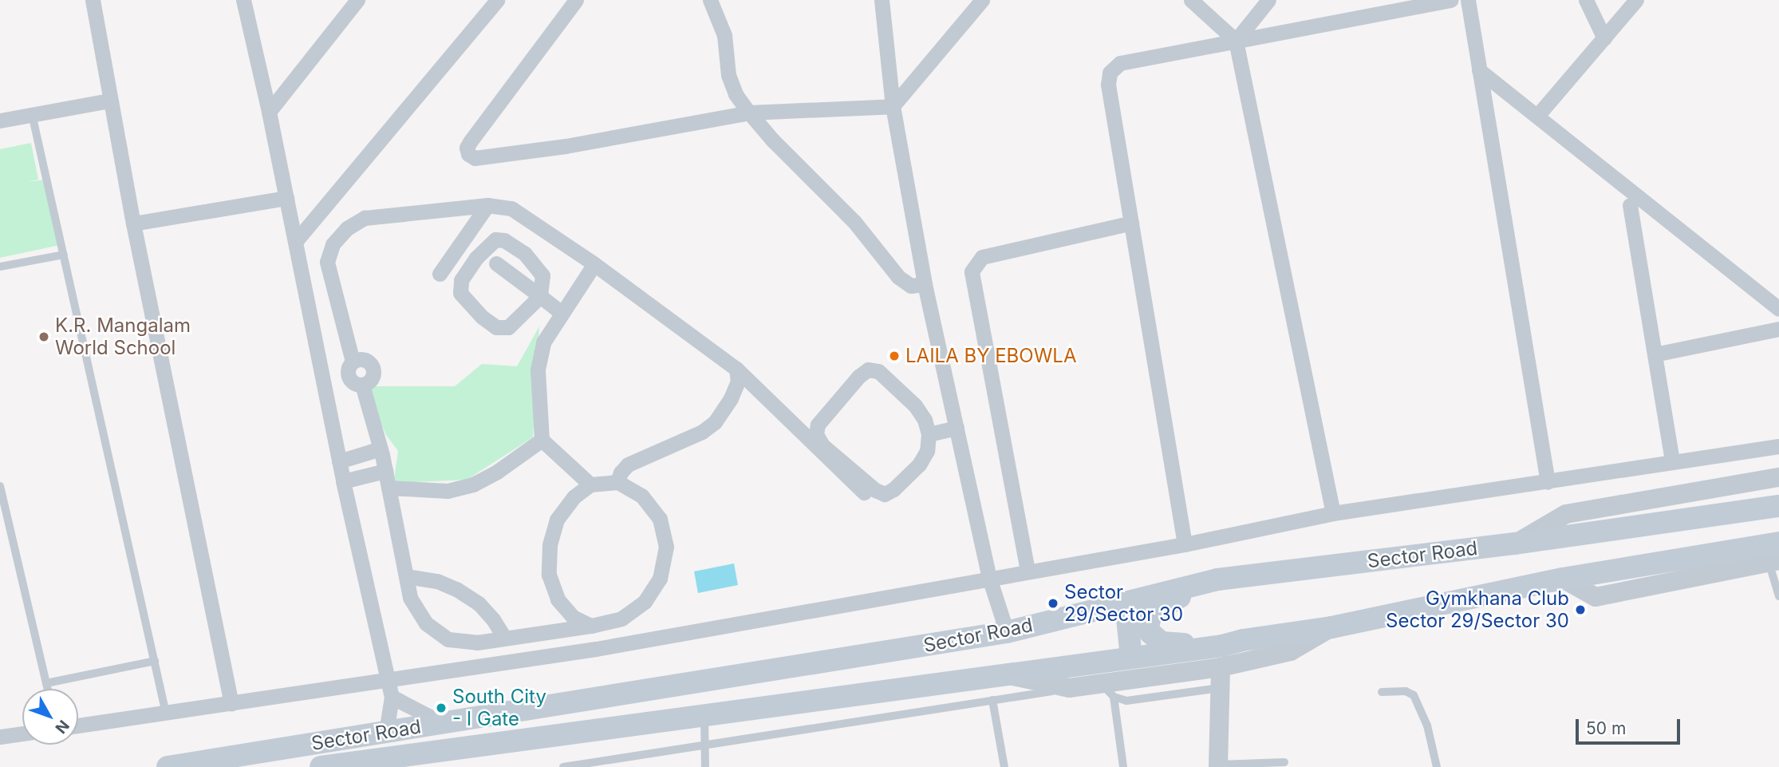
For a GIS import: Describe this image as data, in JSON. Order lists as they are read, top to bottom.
{
  "streets": {
    "main road": ["Sector Road"]
  },
  "places": [
    "K.R. Mangalam World School",
    "LAILA BY EBOWLA",
    "Sector 29/Sector 30",
    "Gymkhana Club Sector 29/Sector 30",
    "South City - I Gate"
  ],
  "scale_bar": "50 m",
  "north": "bottom right"
}
